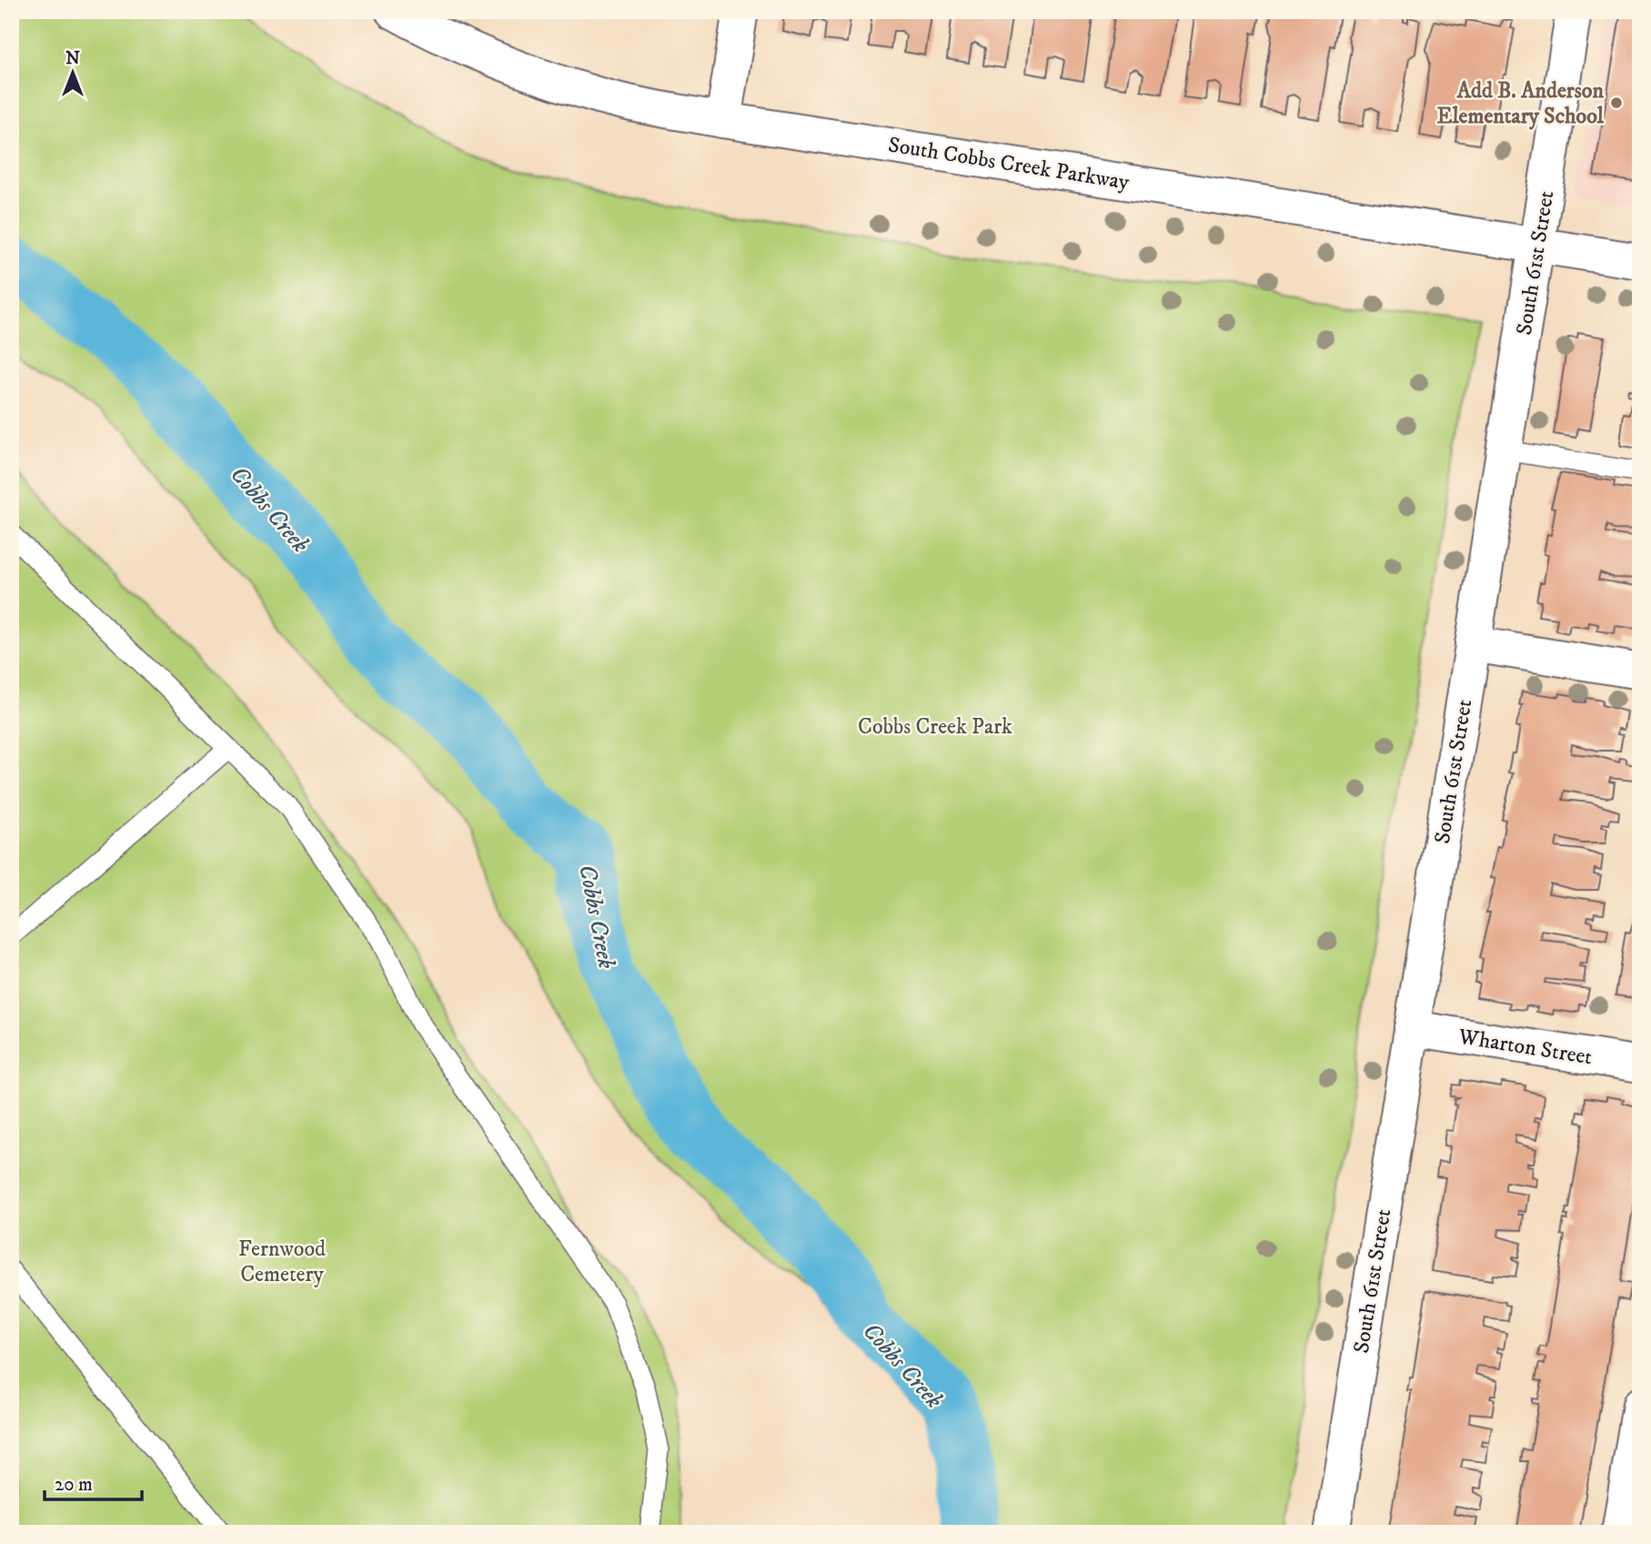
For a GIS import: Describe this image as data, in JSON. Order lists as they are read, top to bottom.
{
  "streets": {
    "street": ["South Cobbs Creek Parkway", "South 61st Street", "Wharton Street"]
  },
  "crossings": [
    ["South Cobbs Creek Parkway", "South 61st Street"],
    ["South 61st Street", "Wharton Street"]
  ],
  "water": ["Cobbs Creek"],
  "parks": ["Cobbs Creek Park", "Fernwood Cemetery"],
  "places": ["Add B. Anderson Elementary School"],
  "scale_bar": "20 m",
  "north": "top"
}
